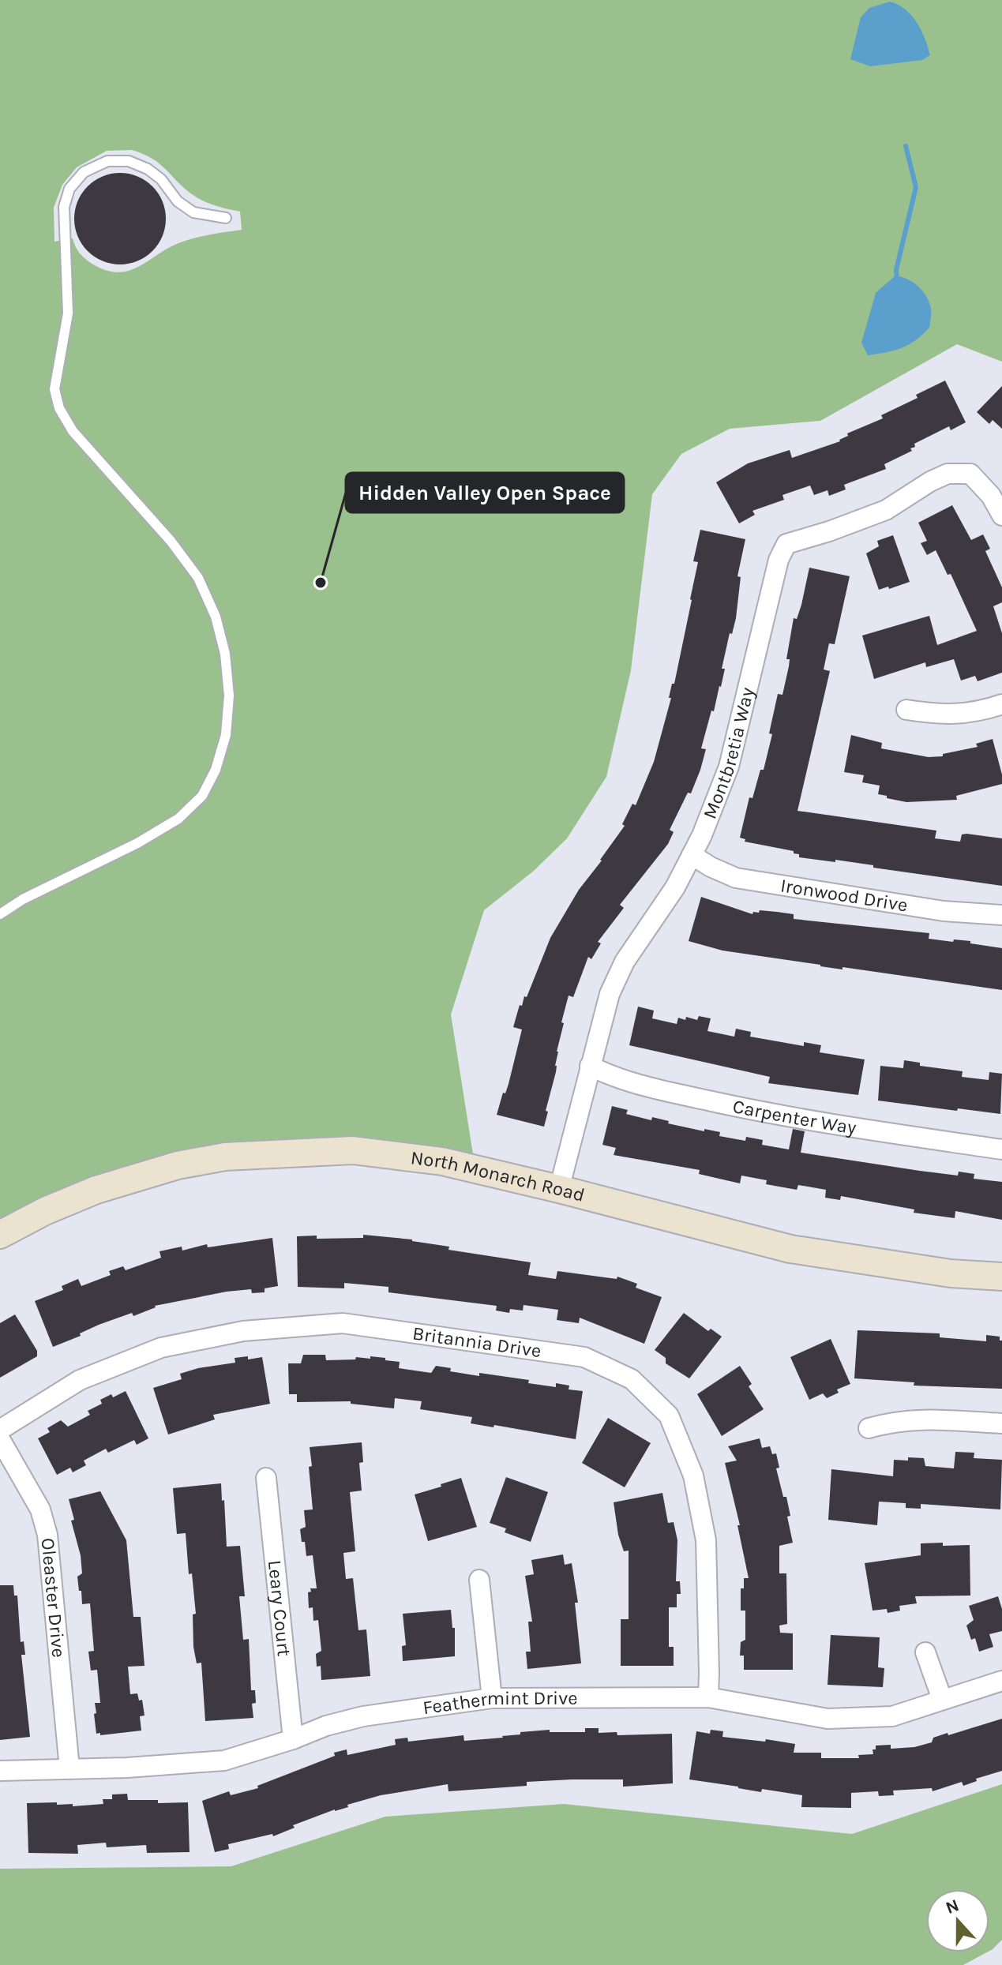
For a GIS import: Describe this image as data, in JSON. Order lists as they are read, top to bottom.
{
  "streets": {
    "street": [
      "Montbretia Way",
      "Ironwood Drive",
      "Carpenter Way",
      "North Monarch Road",
      "Britannia Drive",
      "Oleaster Drive",
      "Leary Court",
      "Feathermint Drive"
    ]
  },
  "crossings": [
    ["Montbretia Way", "Ironwood Drive"],
    ["Montbretia Way", "Carpenter Way"],
    ["Montbretia Way", "North Monarch Road"],
    ["Britannia Drive", "Feathermint Drive"],
    ["Oleaster Drive", "Feathermint Drive"],
    ["Leary Court", "Feathermint Drive"]
  ],
  "places": ["Hidden Valley Open Space"],
  "north": "top"
}
